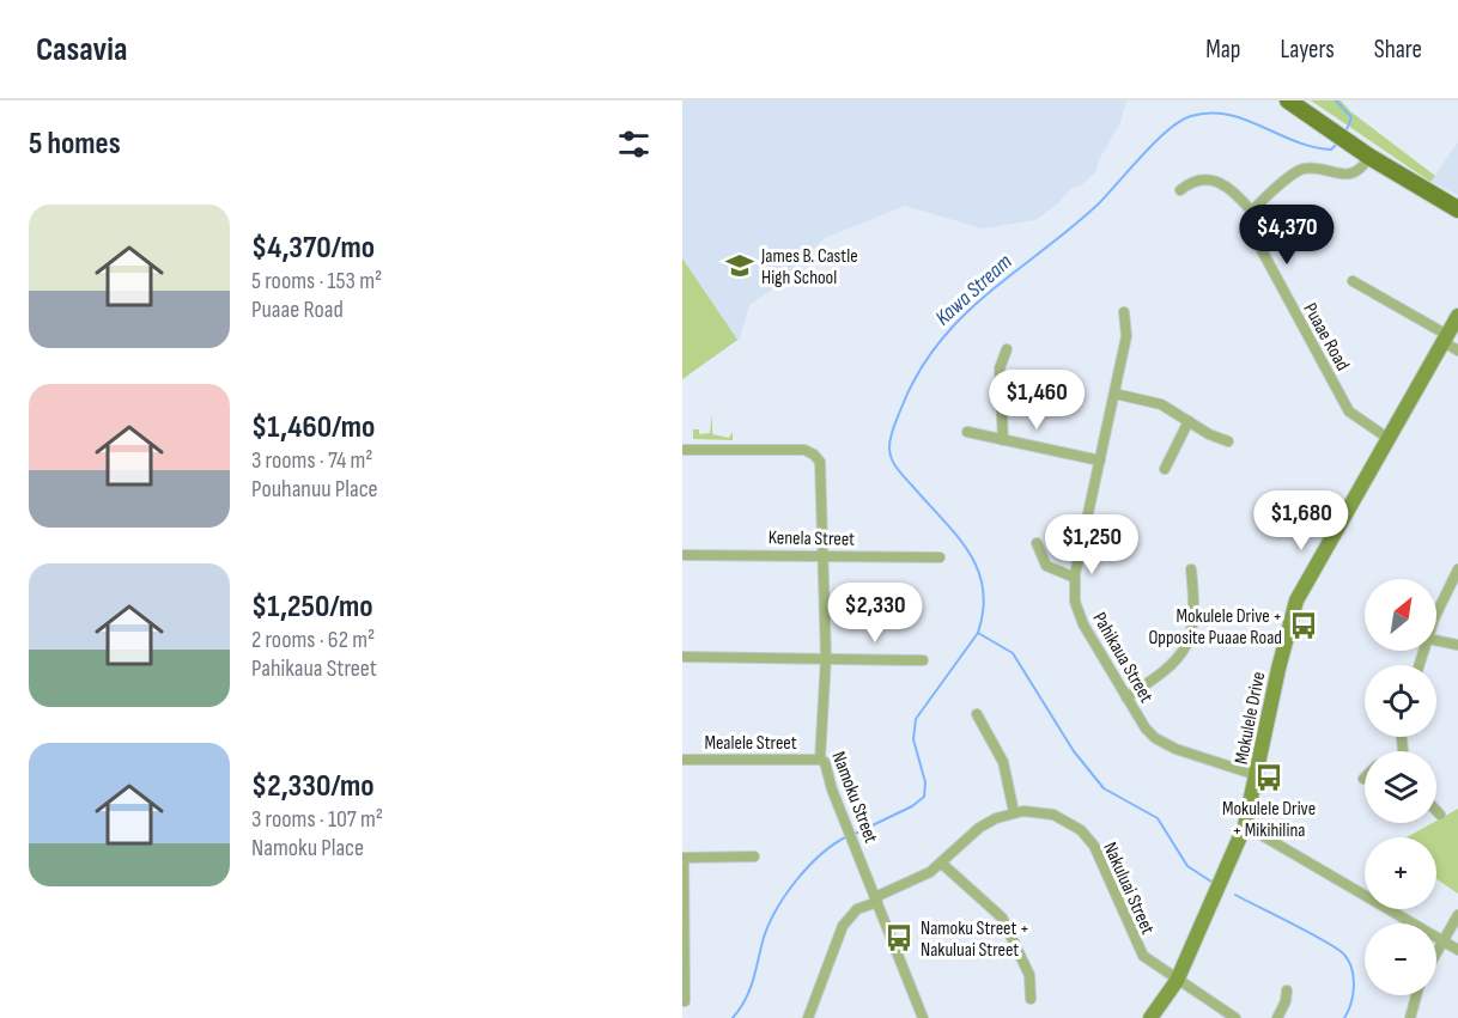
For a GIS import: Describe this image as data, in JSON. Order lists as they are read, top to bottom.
{
  "streets": {
    "street": [
      "Puaae Road",
      "Kenela Street",
      "Pahikaua Street",
      "Mokulele Drive",
      "Mealele Street",
      "Namoku Street",
      "Nakuluai Street"
    ]
  },
  "crossings": [
    ["Puaae Road", "Mokulele Drive"],
    ["Kenela Street", "Namoku Street"],
    ["Pahikaua Street", "Mokulele Drive"],
    ["Mokulele Drive", "Nakuluai Street"],
    ["Mealele Street", "Namoku Street"],
    ["Namoku Street", "Nakuluai Street"]
  ],
  "water": ["Kawa Stream"],
  "places": {
    "school or university": ["James B. Castle High School"],
    "bus stop": ["Mokulele Drive + Opposite Puaae Road", "Mokulele Drive + Mikihilina", "Namoku Street + Nakuluai Street"]
  },
  "north": "top right",
  "page": {
    "header": "Casavia",
    "nav": ["Map", "Layers", "Share"],
    "heading": "5 homes",
    "list": [
      {
        "name": "$4,370/mo",
        "note": "5 rooms · 153 m² · Puaae Road"
      },
      {
        "name": "$1,460/mo",
        "note": "3 rooms · 74 m² · Pouhanuu Place"
      },
      {
        "name": "$1,250/mo",
        "note": "2 rooms · 62 m² · Pahikaua Street"
      },
      {
        "name": "$2,330/mo",
        "note": "3 rooms · 107 m² · Namoku Place"
      }
    ],
    "price": [
      "$4,370",
      "$1,460",
      "$1,680",
      "$1,250",
      "$2,330"
    ],
    "map_buttons": ["+", "−"]
  }
}
